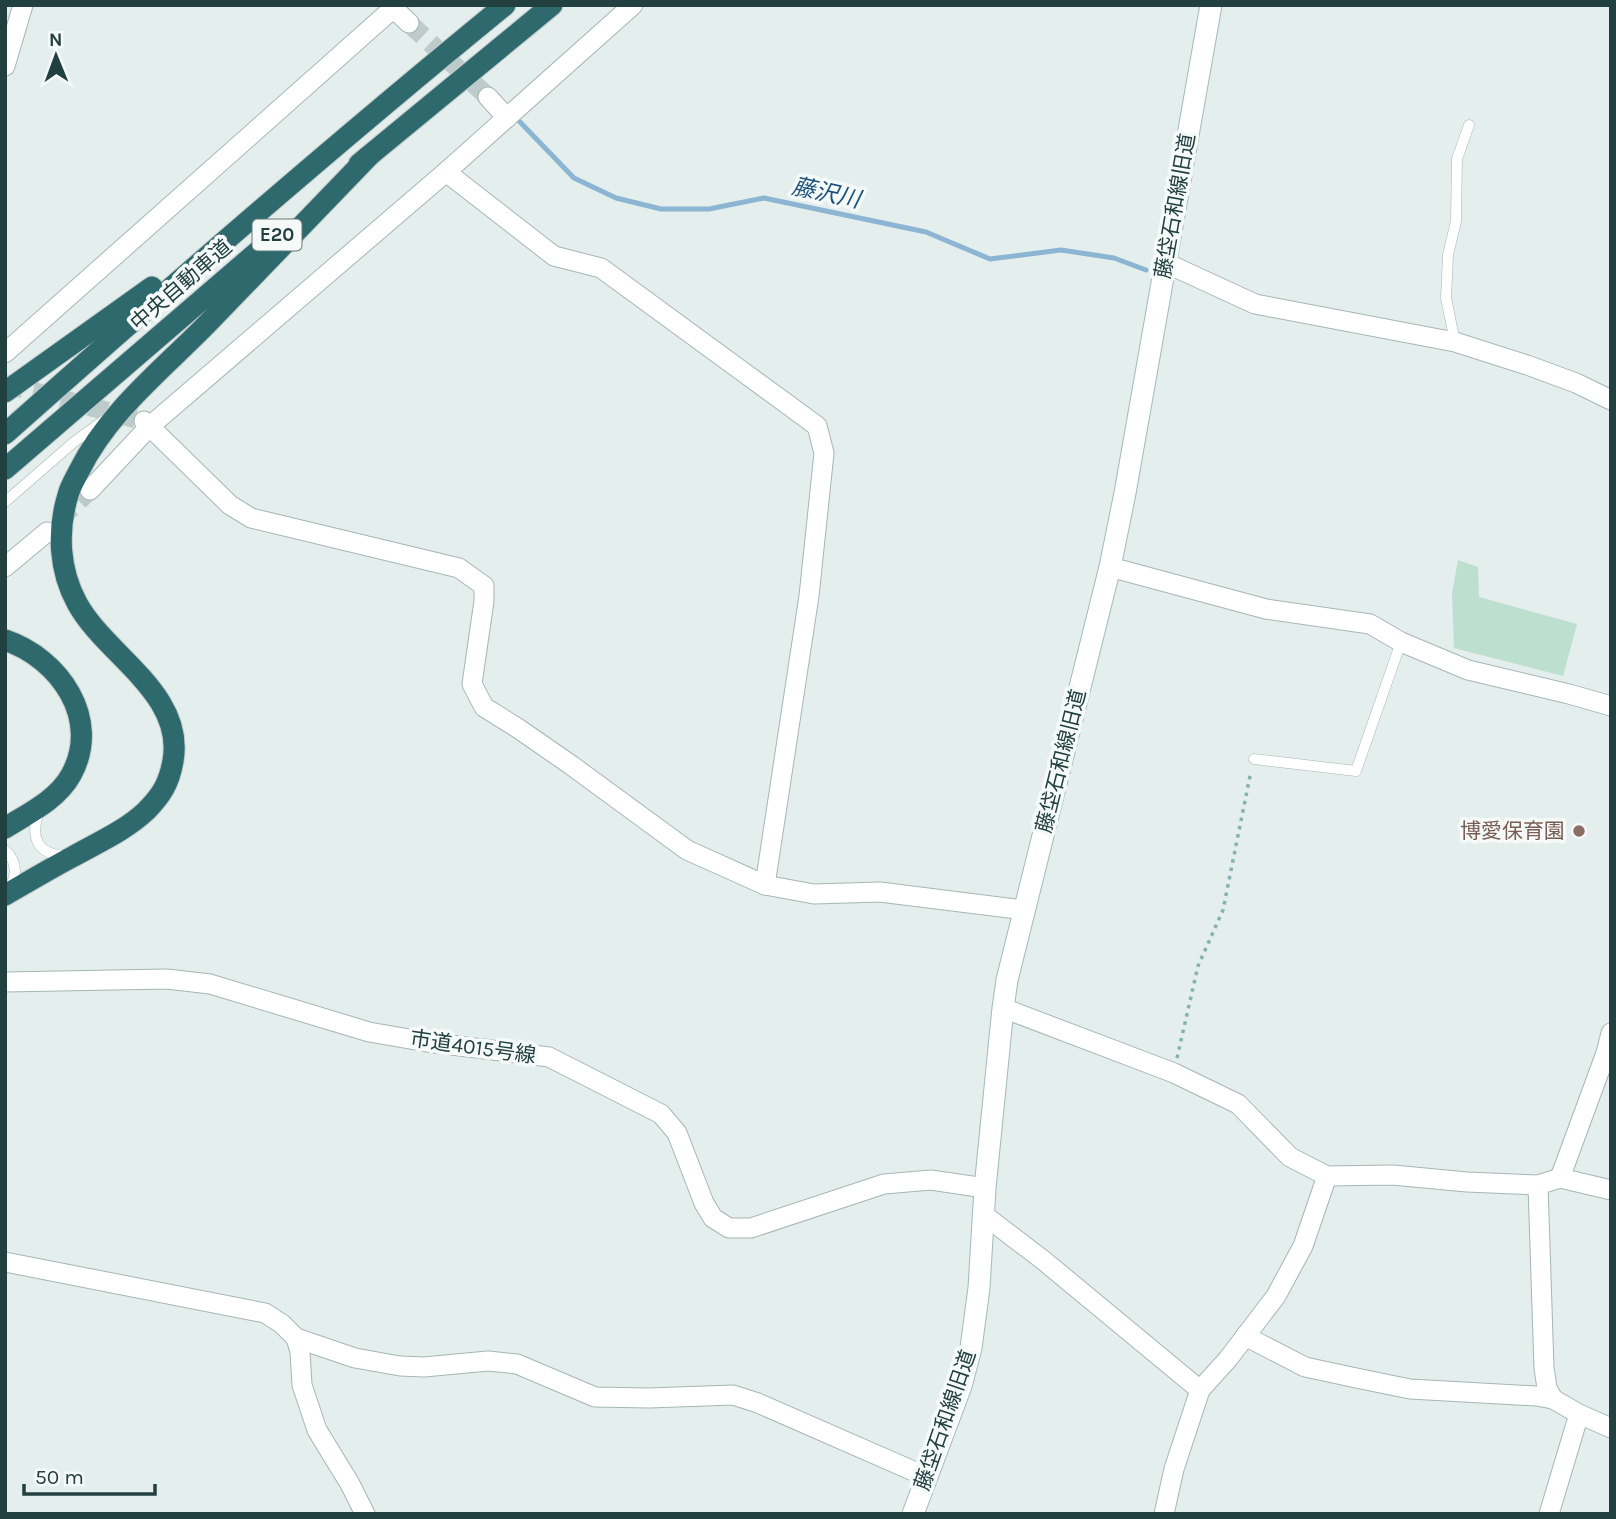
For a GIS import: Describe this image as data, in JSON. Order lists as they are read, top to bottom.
{
  "streets": {
    "highway": ["E20", "中央自動車道"],
    "street": ["藤垈石和線旧道", "市道4015号線"]
  },
  "crossings": [
    ["藤垈石和線旧道", "市道4015号線"]
  ],
  "water": ["藤沢川"],
  "places": ["博愛保育園"],
  "scale_bar": "50 m",
  "north": "top"
}
